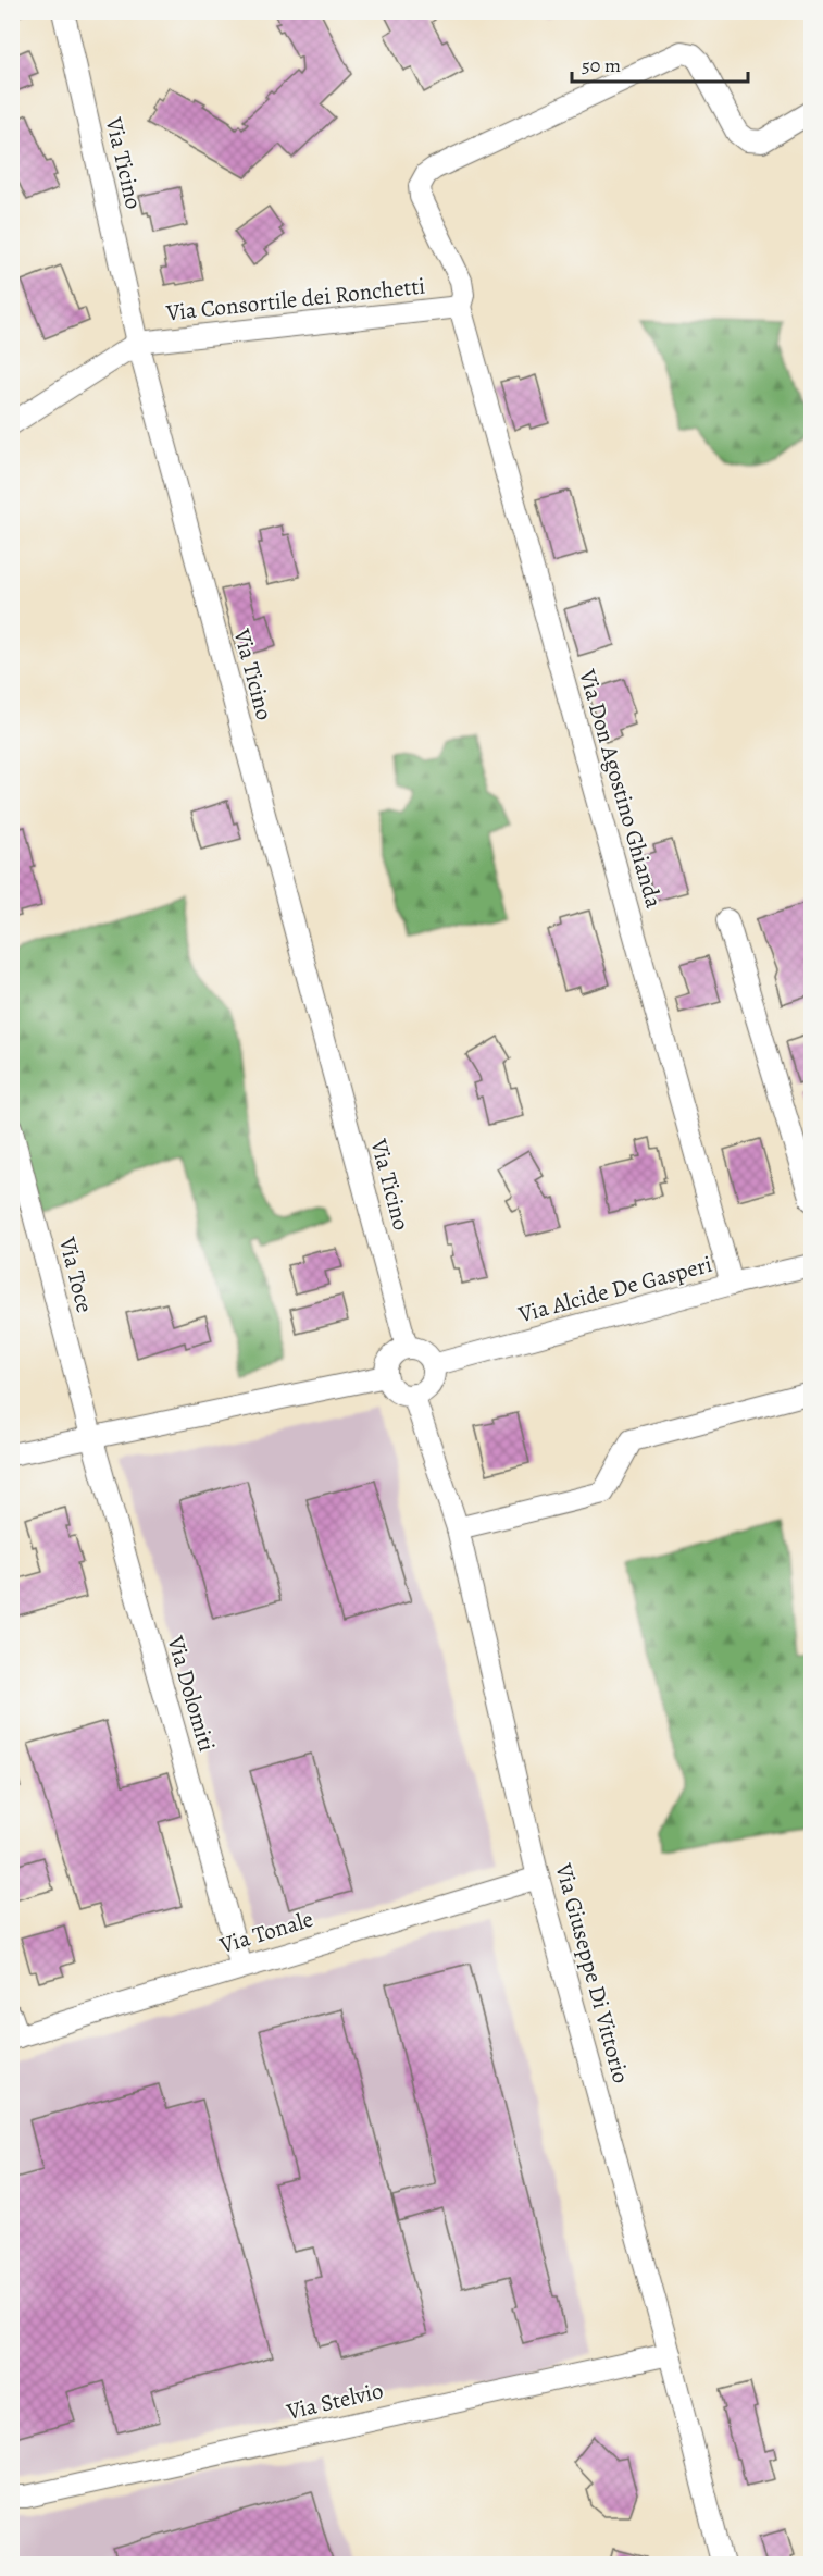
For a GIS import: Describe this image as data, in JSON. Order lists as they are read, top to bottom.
{
  "streets": {
    "street": [
      "Via Ticino",
      "Via Consortile dei Ronchetti",
      "Via Don Agostino Ghianda",
      "Via Toce",
      "Via Alcide De Gasperi",
      "Via Dolomiti",
      "Via Tonale",
      "Via Giuseppe Di Vittorio",
      "Via Stelvio"
    ]
  },
  "crossings": [
    ["Via Ticino", "Via Consortile dei Ronchetti"],
    ["Via Ticino", "Via Alcide De Gasperi"],
    ["Via Ticino", "Via Giuseppe Di Vittorio"],
    ["Via Consortile dei Ronchetti", "Via Don Agostino Ghianda"],
    ["Via Don Agostino Ghianda", "Via Alcide De Gasperi"],
    ["Via Toce", "Via Dolomiti"],
    ["Via Alcide De Gasperi", "Via Giuseppe Di Vittorio"],
    ["Via Dolomiti", "Via Tonale"],
    ["Via Tonale", "Via Giuseppe Di Vittorio"],
    ["Via Giuseppe Di Vittorio", "Via Stelvio"]
  ],
  "scale_bar": "50 m"
}
